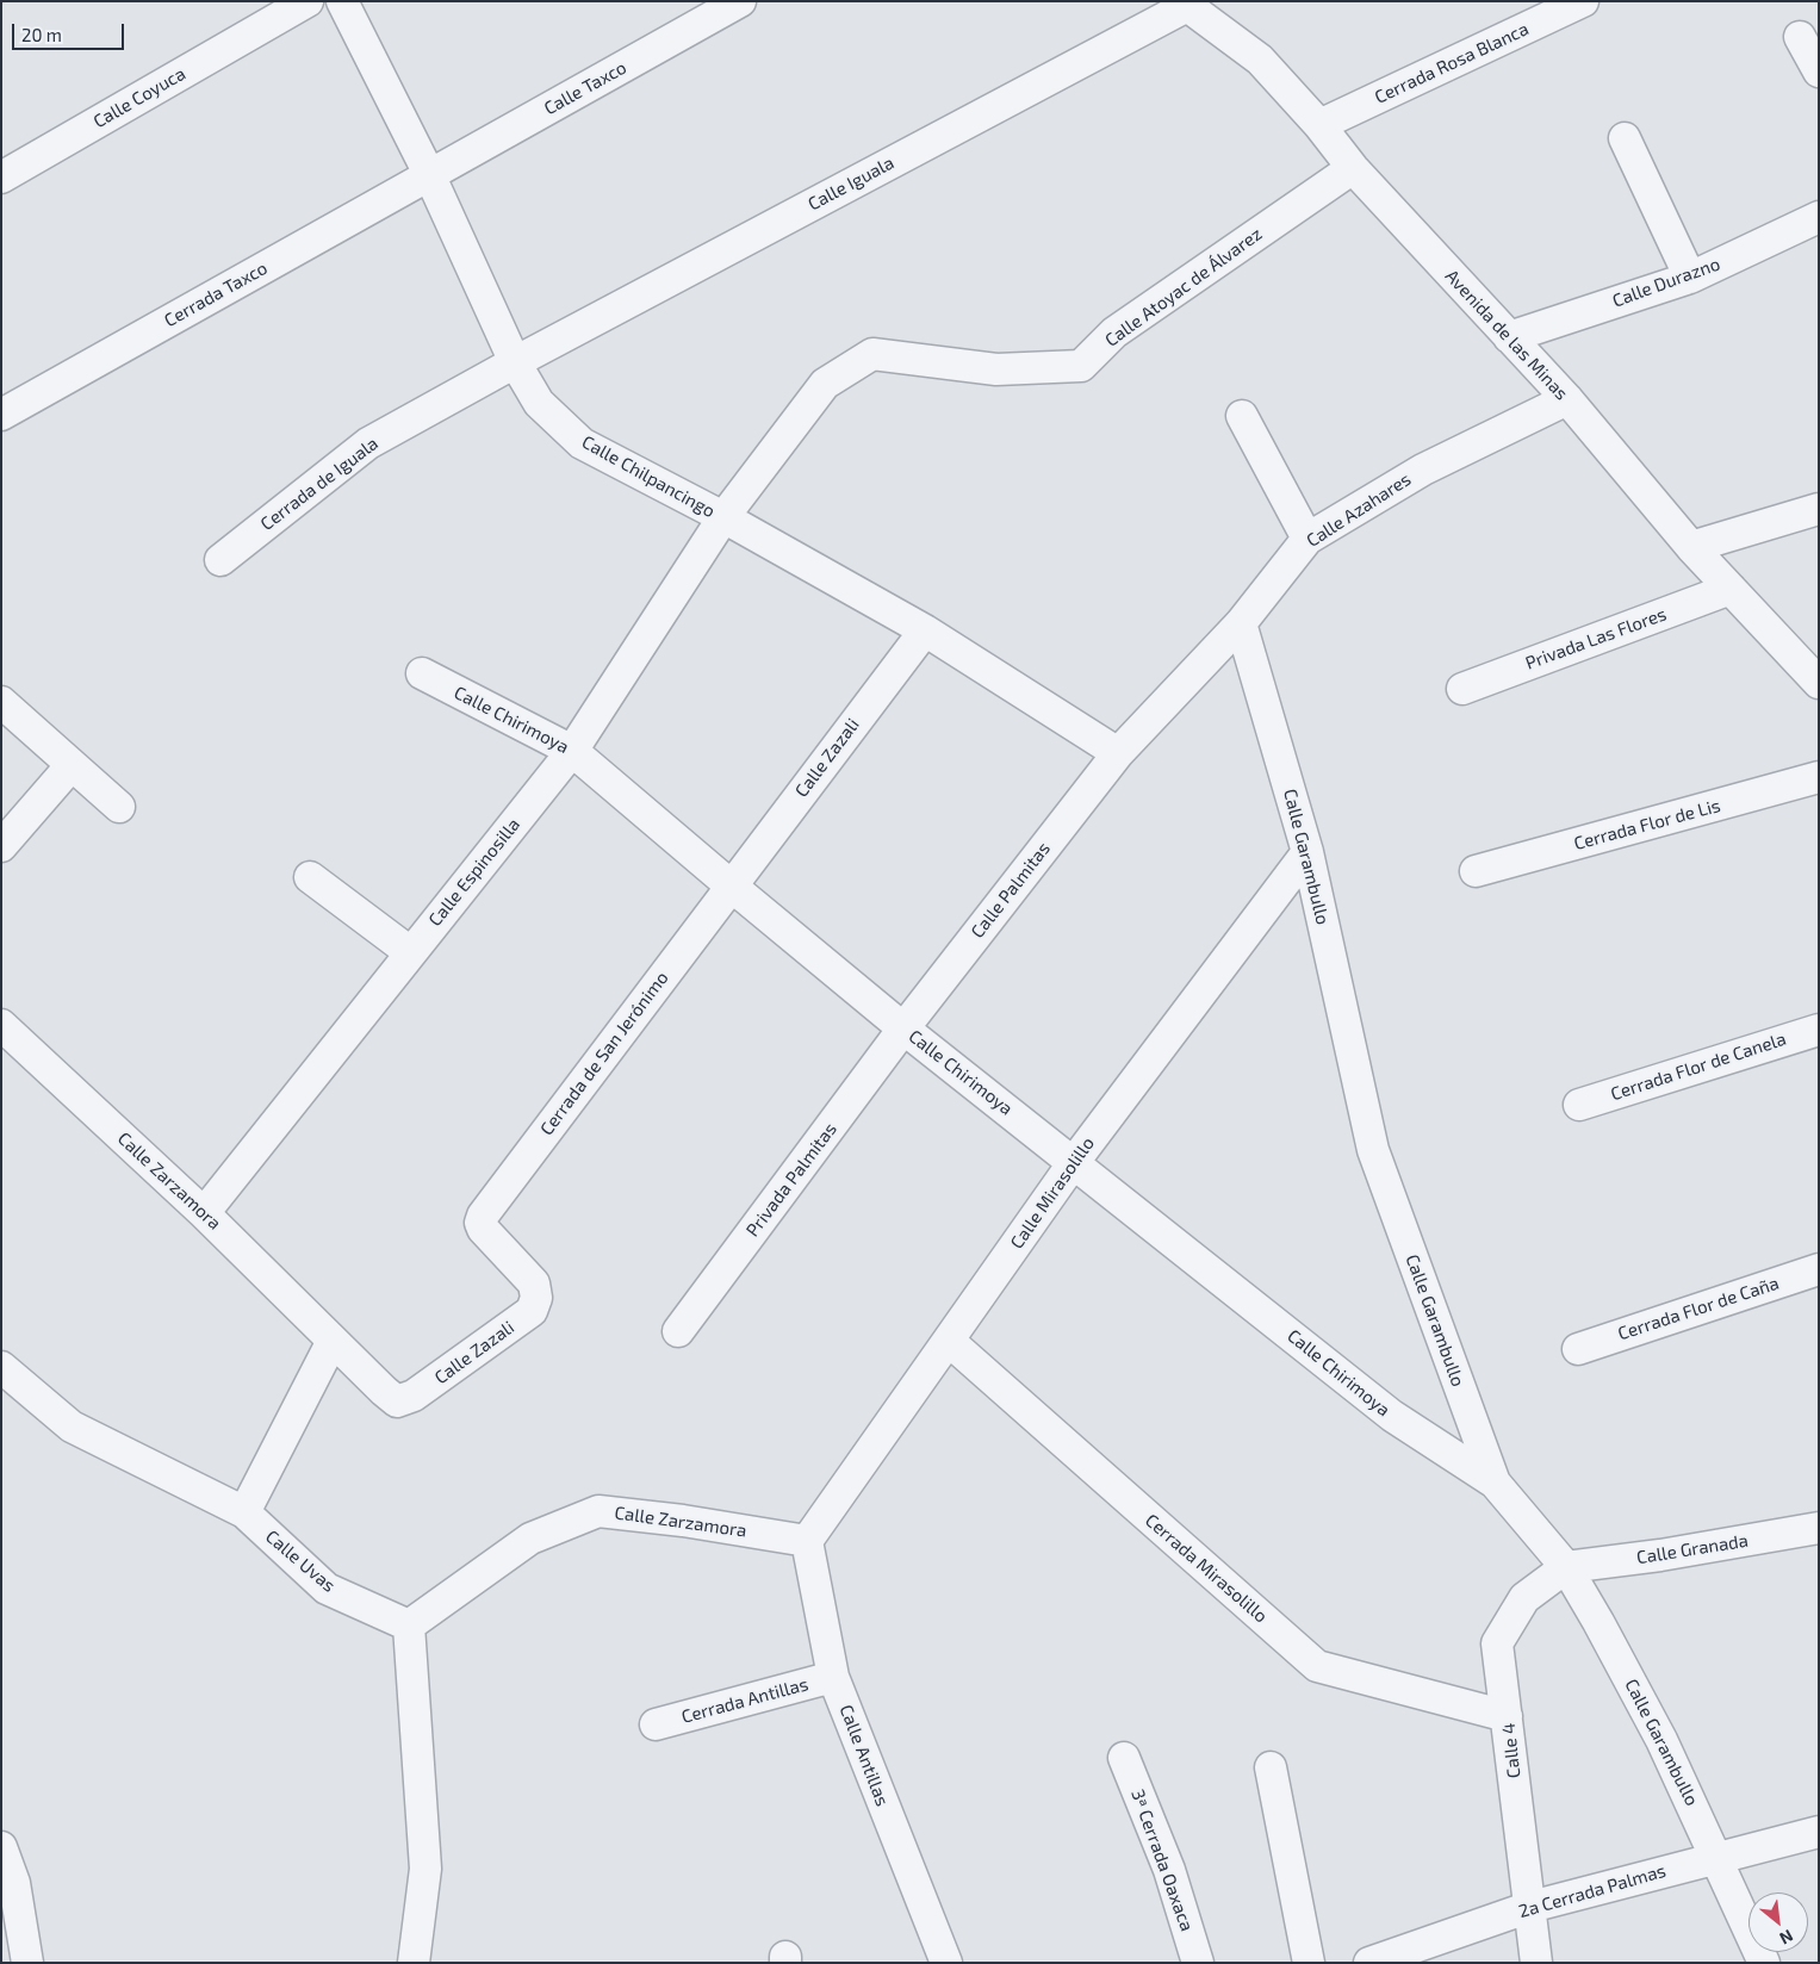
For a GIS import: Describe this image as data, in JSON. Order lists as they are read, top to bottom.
{
  "streets": {
    "street": [
      "Cerrada Rosa Blanca",
      "Calle Taxco",
      "Calle Coyuca",
      "Calle Iguala",
      "Calle Durazno",
      "Calle Atoyac de Álvarez",
      "Cerrada Taxco",
      "Avenida de las Minas",
      "Calle Chilpancingo",
      "Cerrada de Iguala",
      "Calle Azahares",
      "Privada Las Flores",
      "Calle Chirimoya",
      "Calle Zazali",
      "Cerrada Flor de Lis",
      "Calle Garambullo",
      "Calle Espinosilla",
      "Calle Palmitas",
      "Cerrada de San Jerónimo",
      "Cerrada Flor de Canela",
      "Privada Palmitas",
      "Calle Zarzamora",
      "Calle Mirasolillo",
      "Cerrada Flor de Caña",
      "Calle Granada",
      "Calle Uvas",
      "Cerrada Mirasolillo",
      "Cerrada Antillas",
      "Calle 4",
      "Calle Antillas",
      "3ª Cerrada Oaxaca",
      "2a Cerrada Palmas"
    ]
  },
  "crossings": [
    ["Cerrada Rosa Blanca", "Avenida de las Minas"],
    ["Calle Taxco", "Cerrada Taxco"],
    ["Calle Taxco", "Calle Chilpancingo"],
    ["Calle Iguala", "Avenida de las Minas"],
    ["Calle Iguala", "Calle Chilpancingo"],
    ["Calle Iguala", "Cerrada de Iguala"],
    ["Calle Durazno", "Avenida de las Minas"],
    ["Calle Atoyac de Álvarez", "Avenida de las Minas"],
    ["Calle Atoyac de Álvarez", "Calle Chilpancingo"],
    ["Calle Atoyac de Álvarez", "Calle Espinosilla"],
    ["Cerrada Taxco", "Calle Chilpancingo"],
    ["Avenida de las Minas", "Calle Azahares"],
    ["Avenida de las Minas", "Privada Las Flores"],
    ["Calle Chilpancingo", "Cerrada de Iguala"],
    ["Calle Chilpancingo", "Calle Azahares"],
    ["Calle Chilpancingo", "Calle Zazali"],
    ["Calle Chilpancingo", "Calle Espinosilla"],
    ["Calle Chilpancingo", "Calle Palmitas"],
    ["Calle Azahares", "Calle Garambullo"],
    ["Calle Azahares", "Calle Palmitas"],
    ["Calle Chirimoya", "Calle Zazali"],
    ["Calle Chirimoya", "Calle Garambullo"],
    ["Calle Chirimoya", "Calle Espinosilla"],
    ["Calle Chirimoya", "Calle Palmitas"],
    ["Calle Chirimoya", "Cerrada de San Jerónimo"],
    ["Calle Chirimoya", "Privada Palmitas"],
    ["Calle Chirimoya", "Calle Mirasolillo"],
    ["Calle Zazali", "Cerrada de San Jerónimo"],
    ["Calle Zazali", "Calle Zarzamora"],
    ["Calle Garambullo", "Calle Mirasolillo"],
    ["Calle Garambullo", "Calle Granada"],
    ["Calle Garambullo", "Calle 4"],
    ["Calle Garambullo", "2a Cerrada Palmas"],
    ["Calle Espinosilla", "Calle Zarzamora"],
    ["Calle Palmitas", "Privada Palmitas"],
    ["Calle Zarzamora", "Calle Mirasolillo"],
    ["Calle Zarzamora", "Calle Uvas"],
    ["Calle Zarzamora", "Calle Antillas"],
    ["Calle Mirasolillo", "Cerrada Mirasolillo"],
    ["Calle Mirasolillo", "Calle Antillas"],
    ["Calle Granada", "Calle 4"],
    ["Cerrada Mirasolillo", "Calle 4"],
    ["Cerrada Antillas", "Calle Antillas"],
    ["Calle 4", "2a Cerrada Palmas"]
  ],
  "scale_bar": "20 m",
  "north": "bottom right"
}
